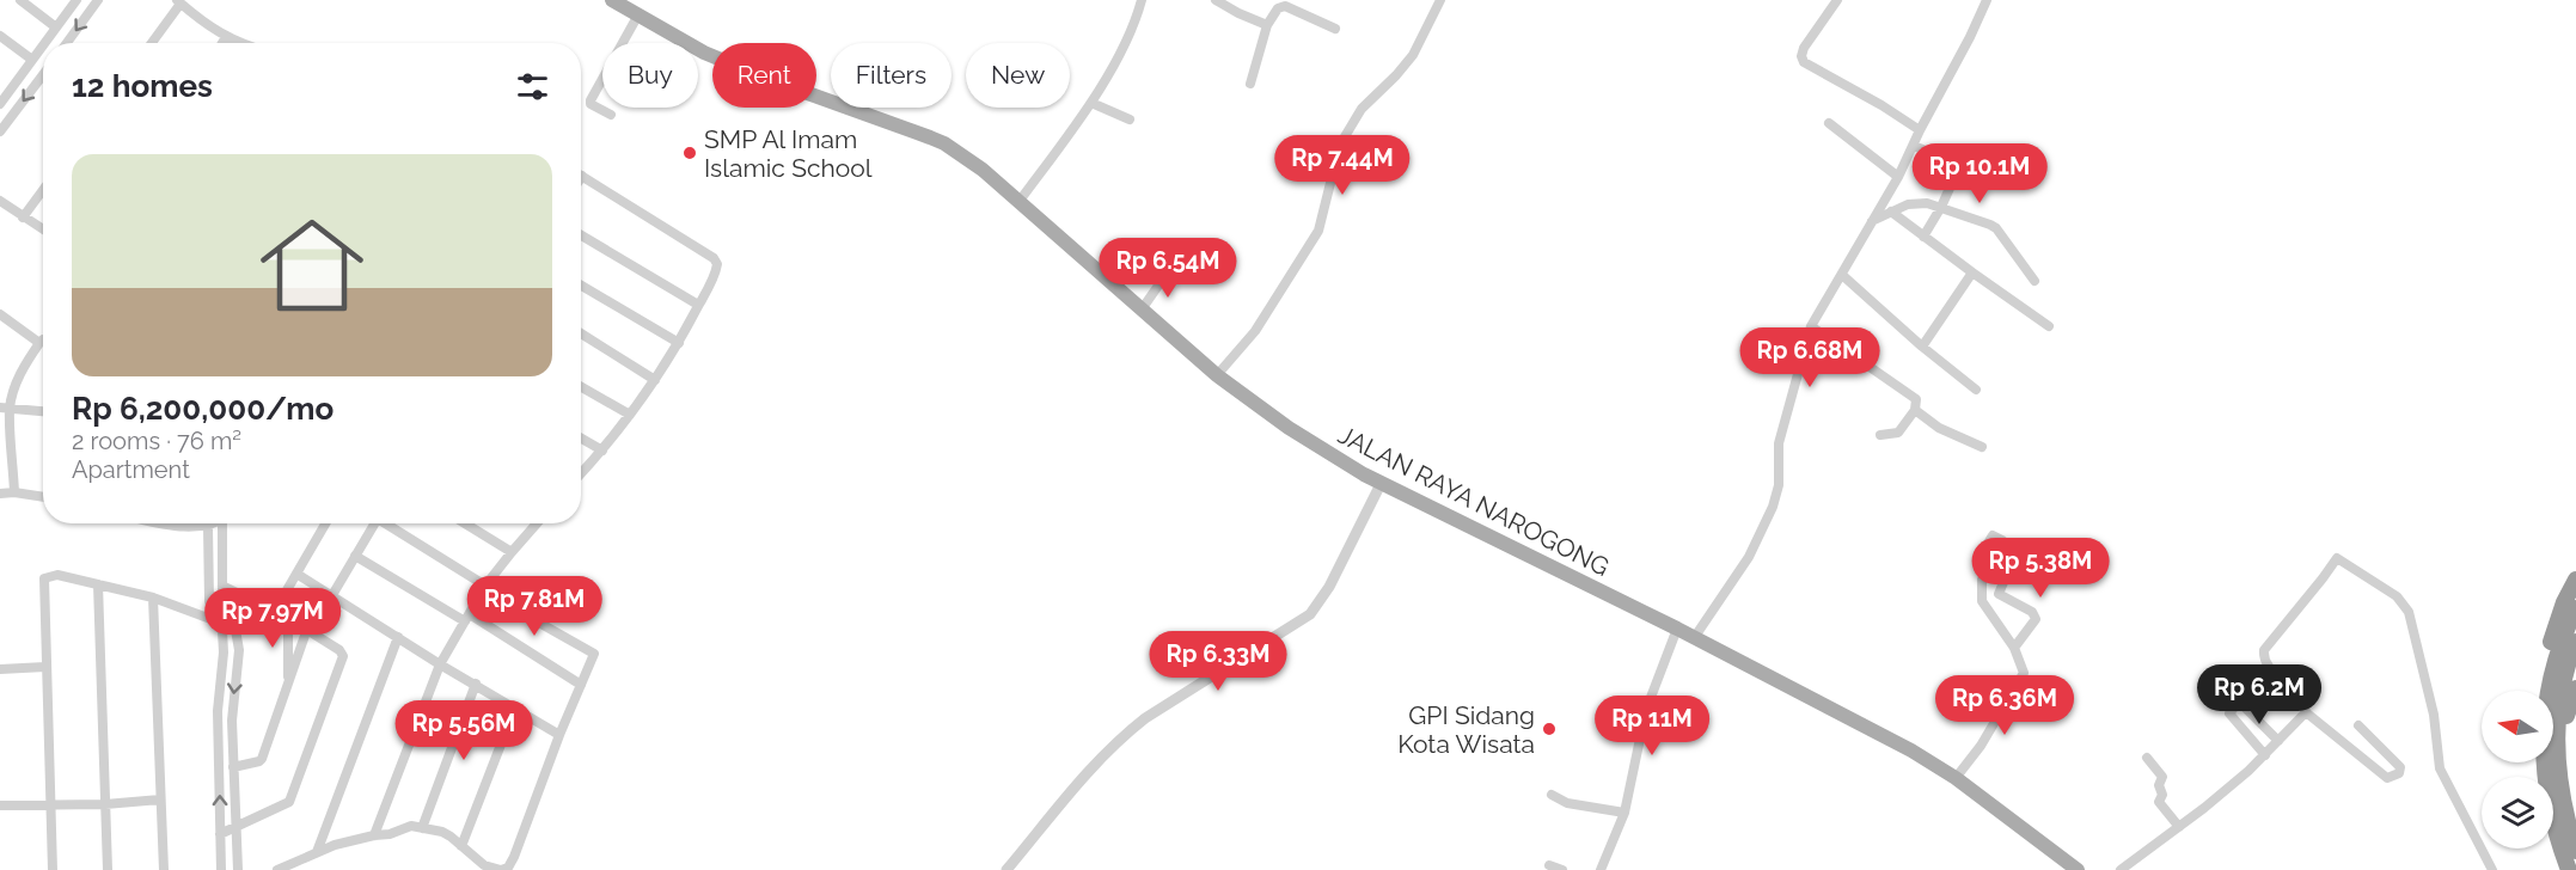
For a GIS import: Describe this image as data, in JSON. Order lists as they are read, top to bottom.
{
  "streets": {
    "main road": ["JALAN RAYA NAROGONG"]
  },
  "places": ["SMP Al Imam Islamic School", "GPI Sidang Kota Wisata"],
  "north": "left",
  "page": {
    "chip": [
      "Buy",
      "Rent",
      "Filters",
      "New"
    ],
    "heading": "12 homes",
    "list": [
      {
        "name": "Rp 6,200,000/mo",
        "note": "2 rooms · 76 m² · Apartment"
      }
    ],
    "price": [
      "Rp 7.44M",
      "Rp 10.1M",
      "Rp 6.54M",
      "Rp 6.68M",
      "Rp 5.38M",
      "Rp 7.81M",
      "Rp 7.97M",
      "Rp 6.33M",
      "Rp 6.2M",
      "Rp 6.36M",
      "Rp 11M",
      "Rp 5.56M"
    ]
  }
}
